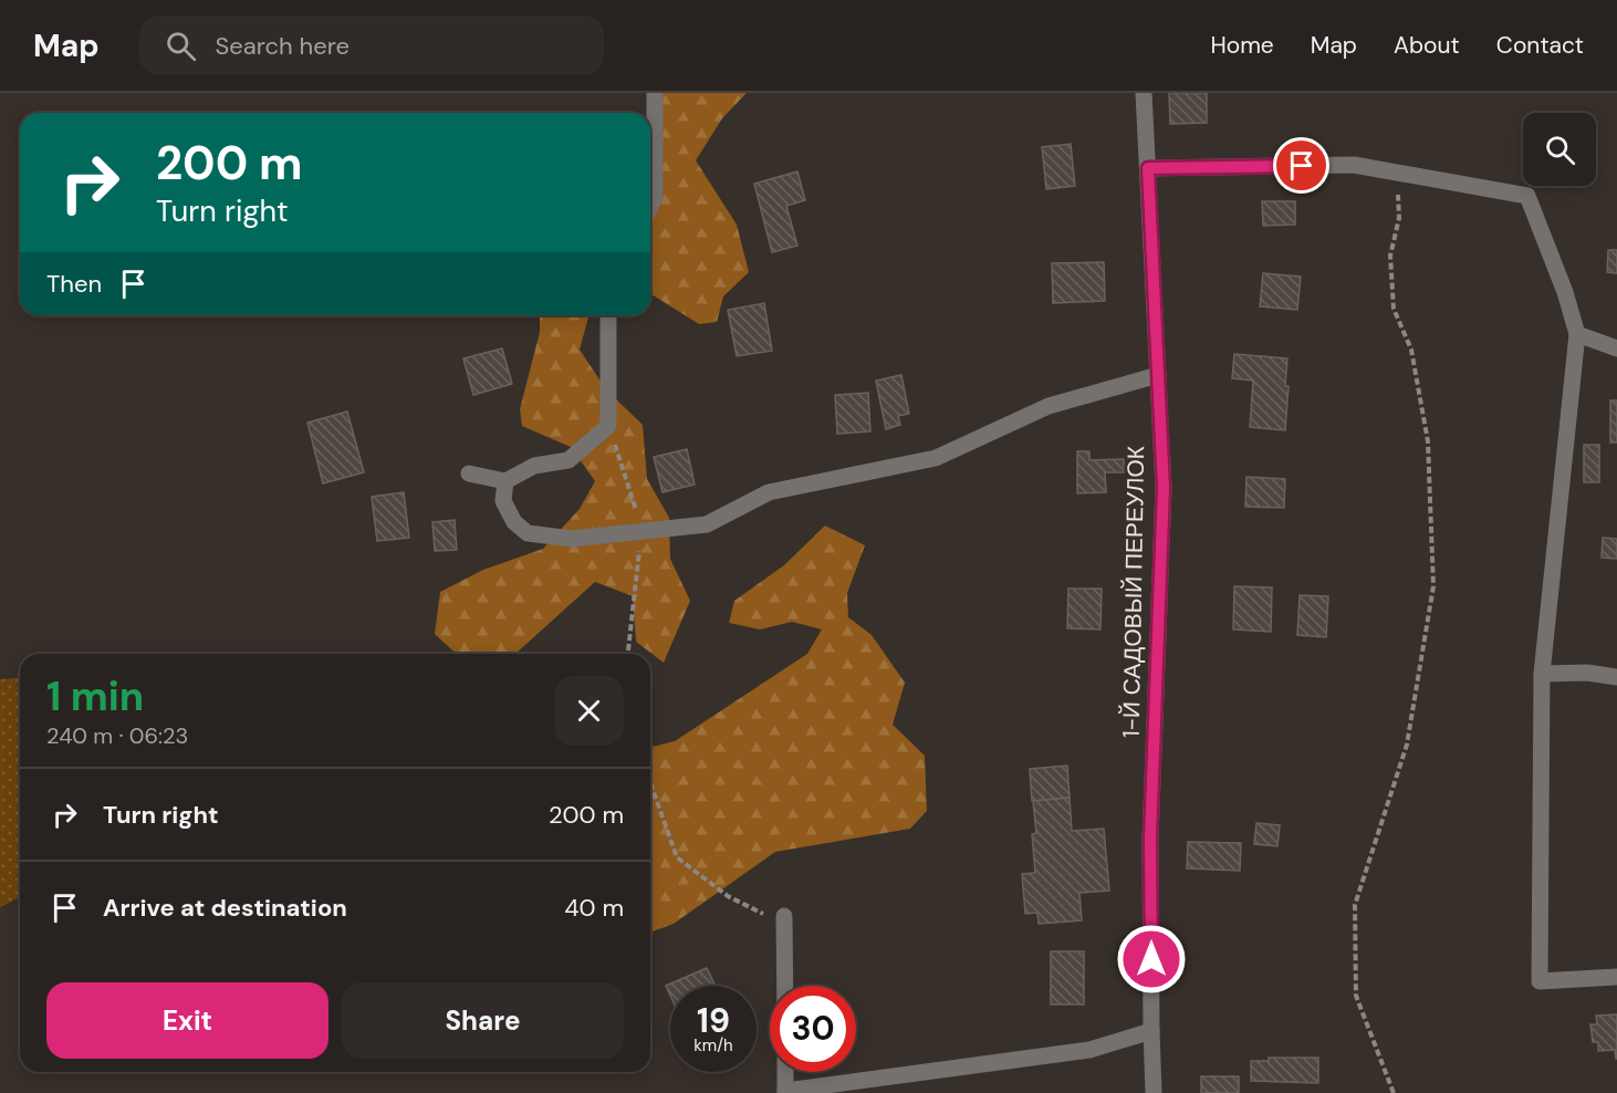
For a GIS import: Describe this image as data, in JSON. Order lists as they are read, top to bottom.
{
  "streets": {
    "street": ["1-Й САДОВЫЙ ПЕРЕУЛОК"]
  },
  "page": {
    "header": "Map",
    "search": "Search here",
    "nav": [
      "Home",
      "Map",
      "About",
      "Contact"
    ],
    "turn": ["200 m", "Turn right"],
    "then": "Then",
    "heading": ["1 min", "240 m · 06:23"],
    "list": [
      {
        "name": "Turn right",
        "value": "200 m"
      },
      {
        "name": "Arrive at destination",
        "value": "40 m"
      }
    ],
    "buttons": ["Exit", "Share"],
    "speed": "19 km/h",
    "limit": "30"
  }
}
